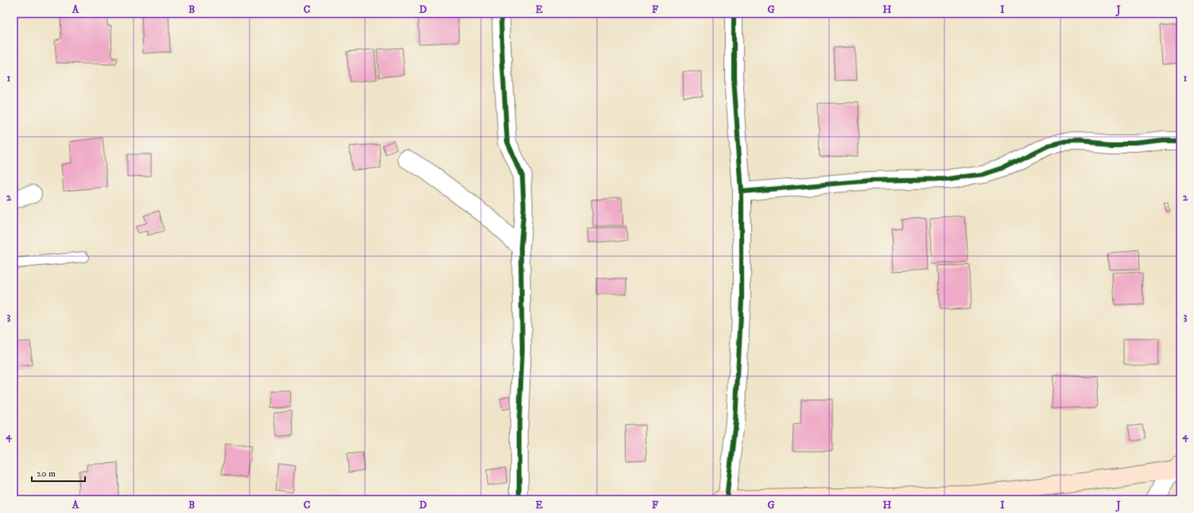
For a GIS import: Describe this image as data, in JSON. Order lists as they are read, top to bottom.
{
  "scale_bar": "20 m",
  "grid": {
    "columns": [
      "A",
      "B",
      "C",
      "D",
      "E",
      "F",
      "G",
      "H",
      "I",
      "J"
    ],
    "rows": [
      "1",
      "2",
      "3",
      "4"
    ]
  }
}
